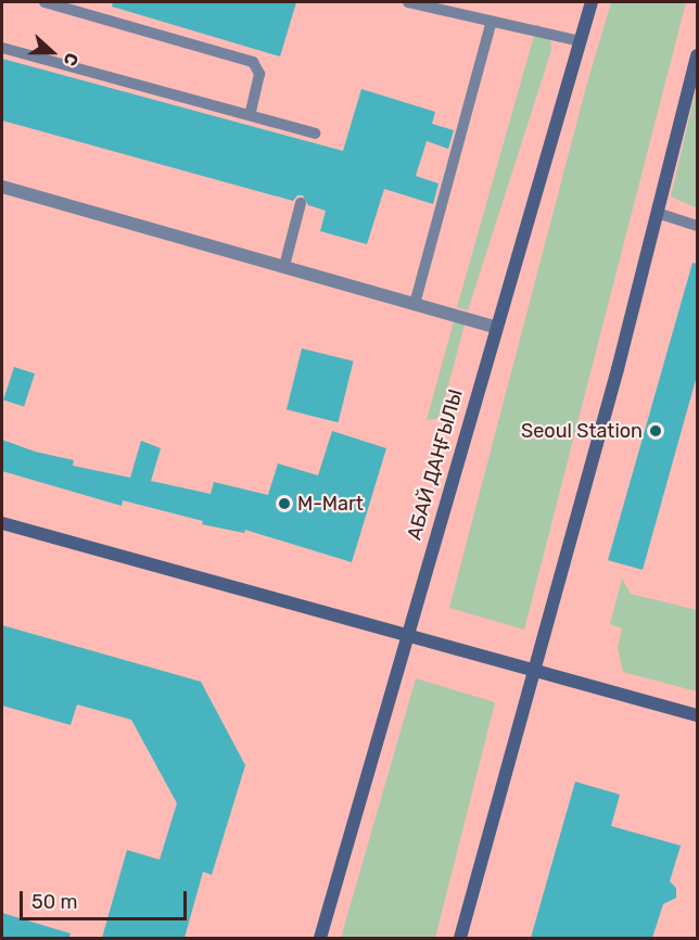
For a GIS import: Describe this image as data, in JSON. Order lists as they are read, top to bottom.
{
  "streets": {
    "main road": ["АБАЙ ДАҢҒЫЛЫ"]
  },
  "places": ["Seoul Station", "M-Mart"],
  "scale_bar": "50 m",
  "north": "right"
}
